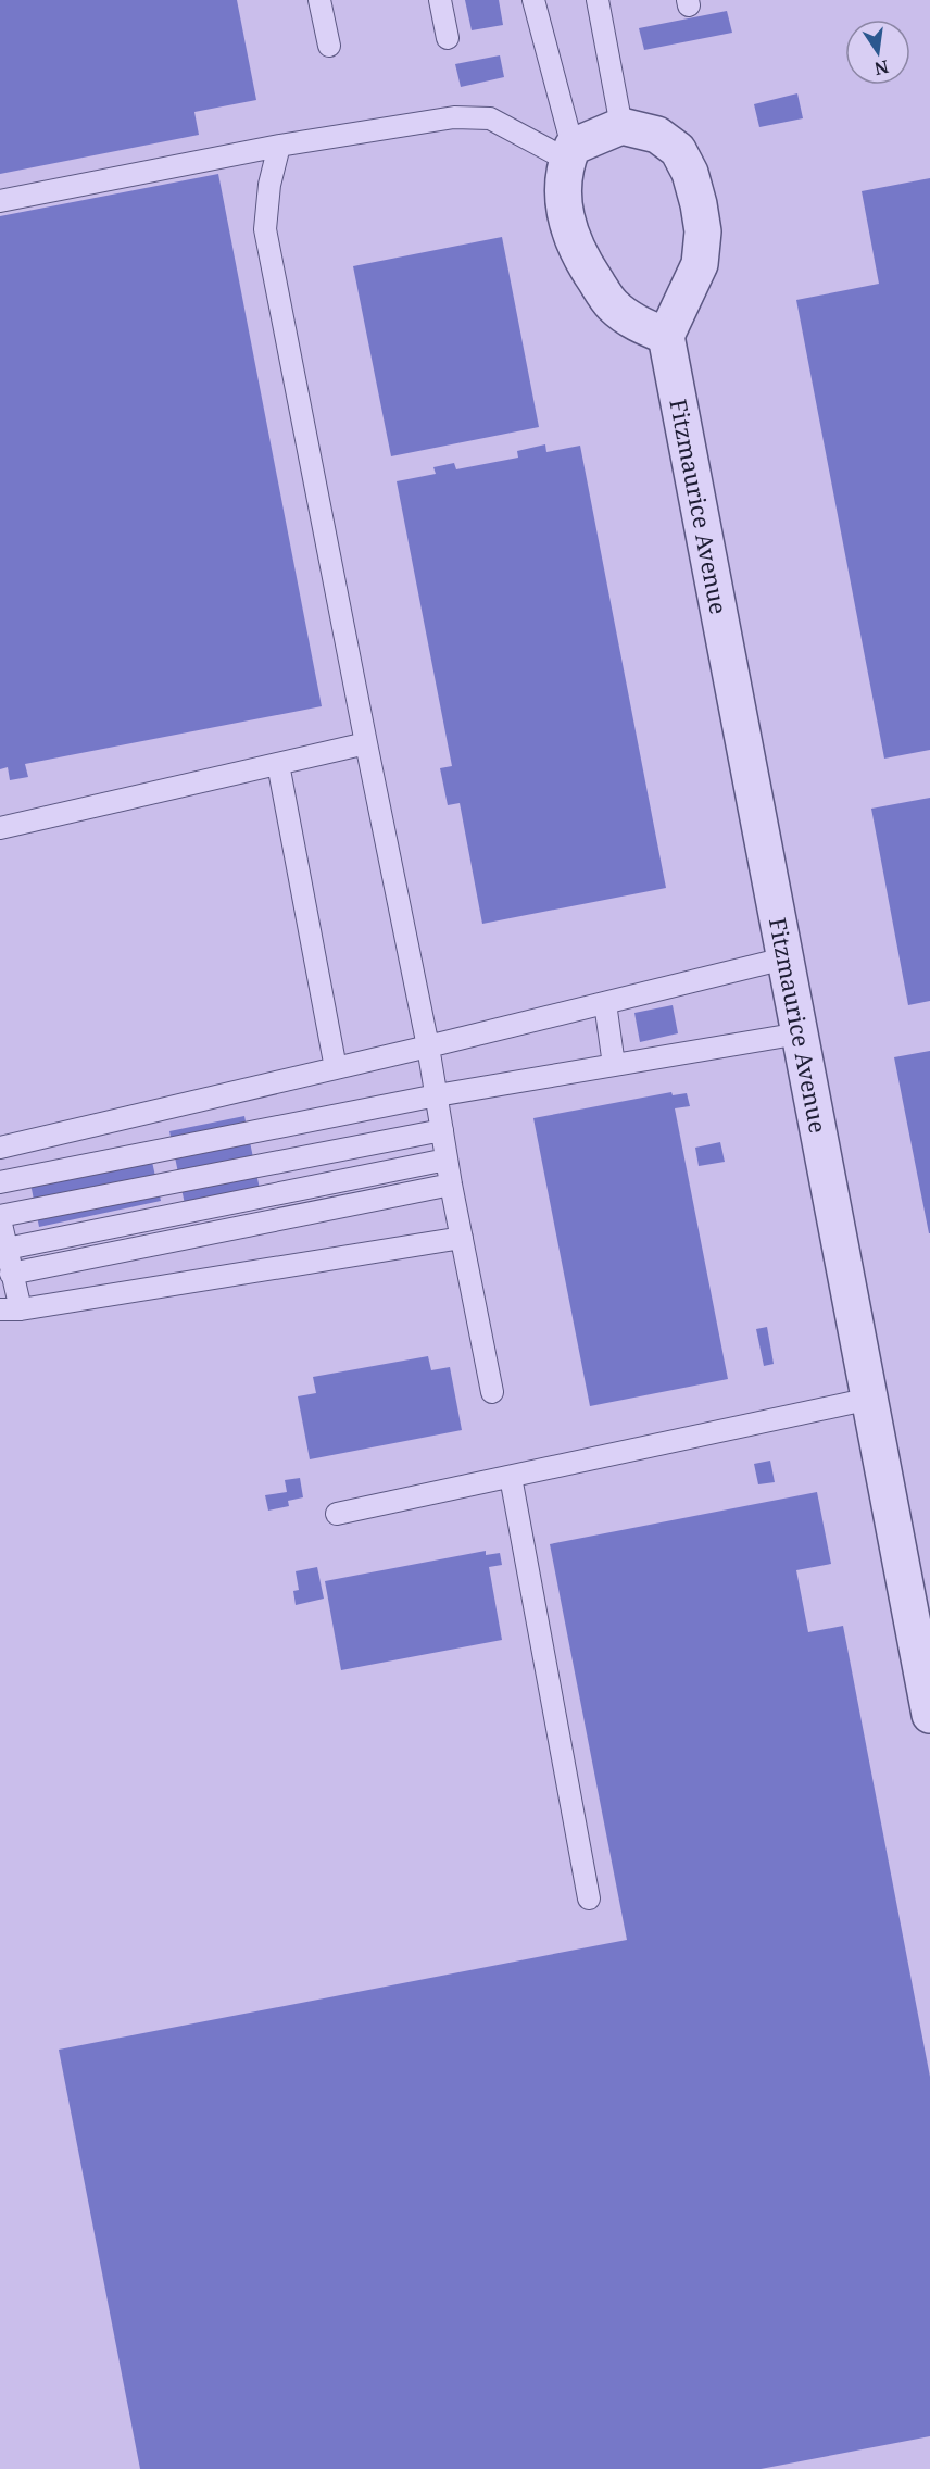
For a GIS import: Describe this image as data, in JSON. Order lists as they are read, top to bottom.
{
  "streets": {
    "street": ["Fitzmaurice Avenue"]
  },
  "north": "bottom"
}
